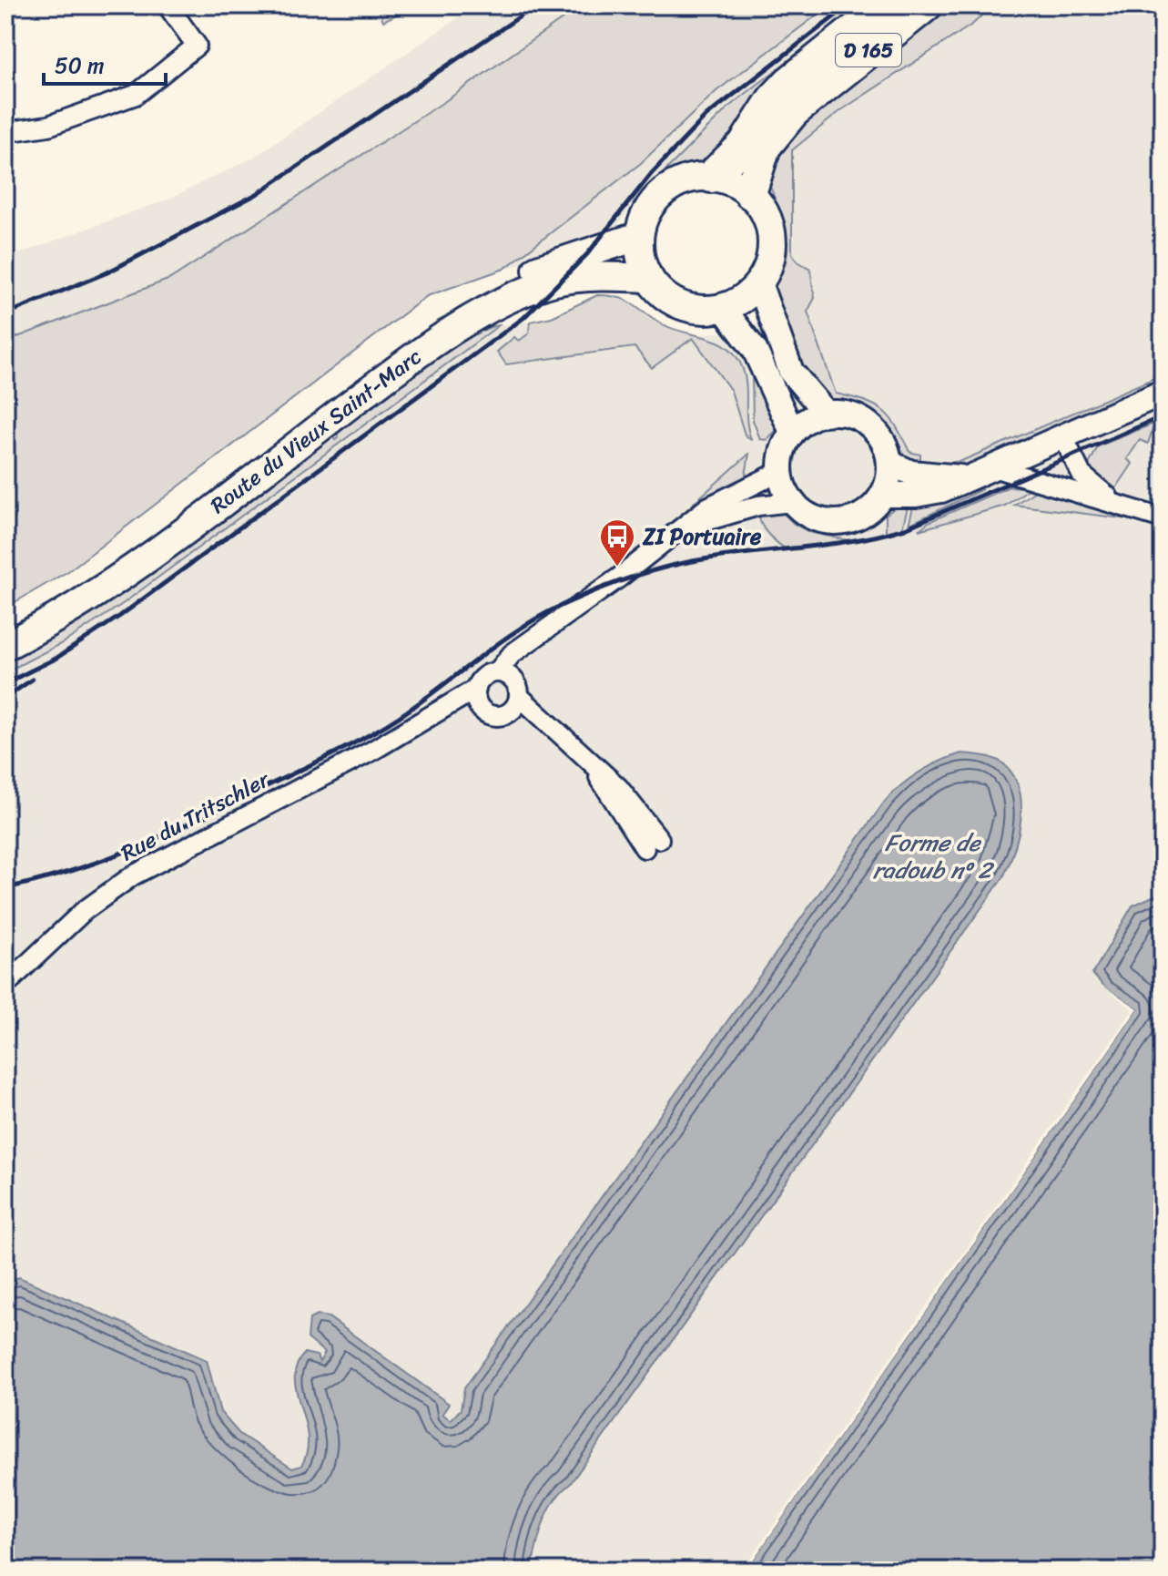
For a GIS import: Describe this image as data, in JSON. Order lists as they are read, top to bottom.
{
  "streets": {
    "highway": ["D 165"],
    "main road": ["Route du Vieux Saint-Marc"],
    "street": ["Rue du Tritschler"]
  },
  "crossings": [
    ["D 165", "Route du Vieux Saint-Marc"]
  ],
  "water": ["Forme de radoub nº 2"],
  "places": {
    "bus stop": ["ZI Portuaire"]
  },
  "scale_bar": "50 m"
}
